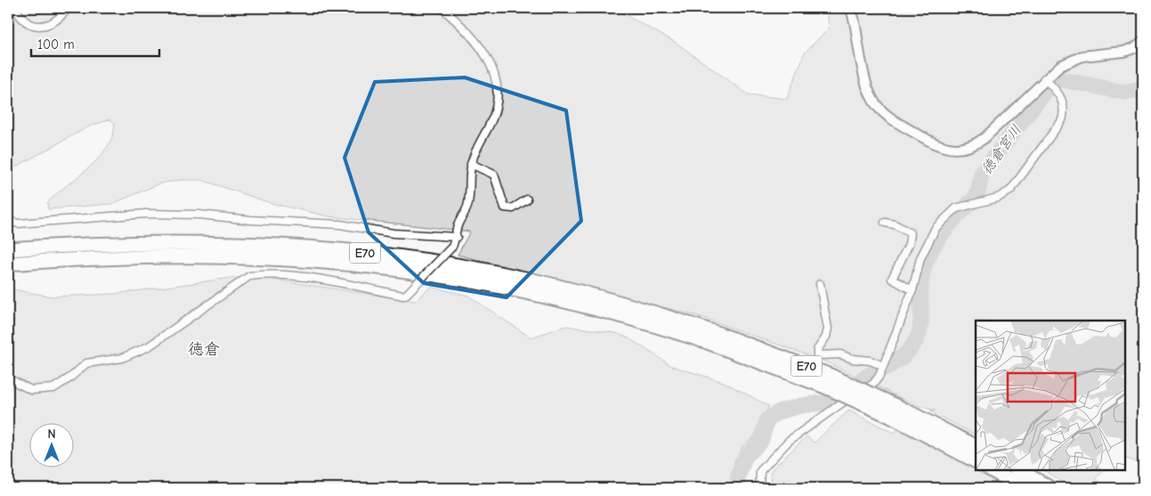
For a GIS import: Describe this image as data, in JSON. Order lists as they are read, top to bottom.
{
  "streets": {
    "highway": ["E70"]
  },
  "districts": ["徳倉"],
  "water": ["徳倉宮川"],
  "scale_bar": "100 m",
  "north": "top"
}
